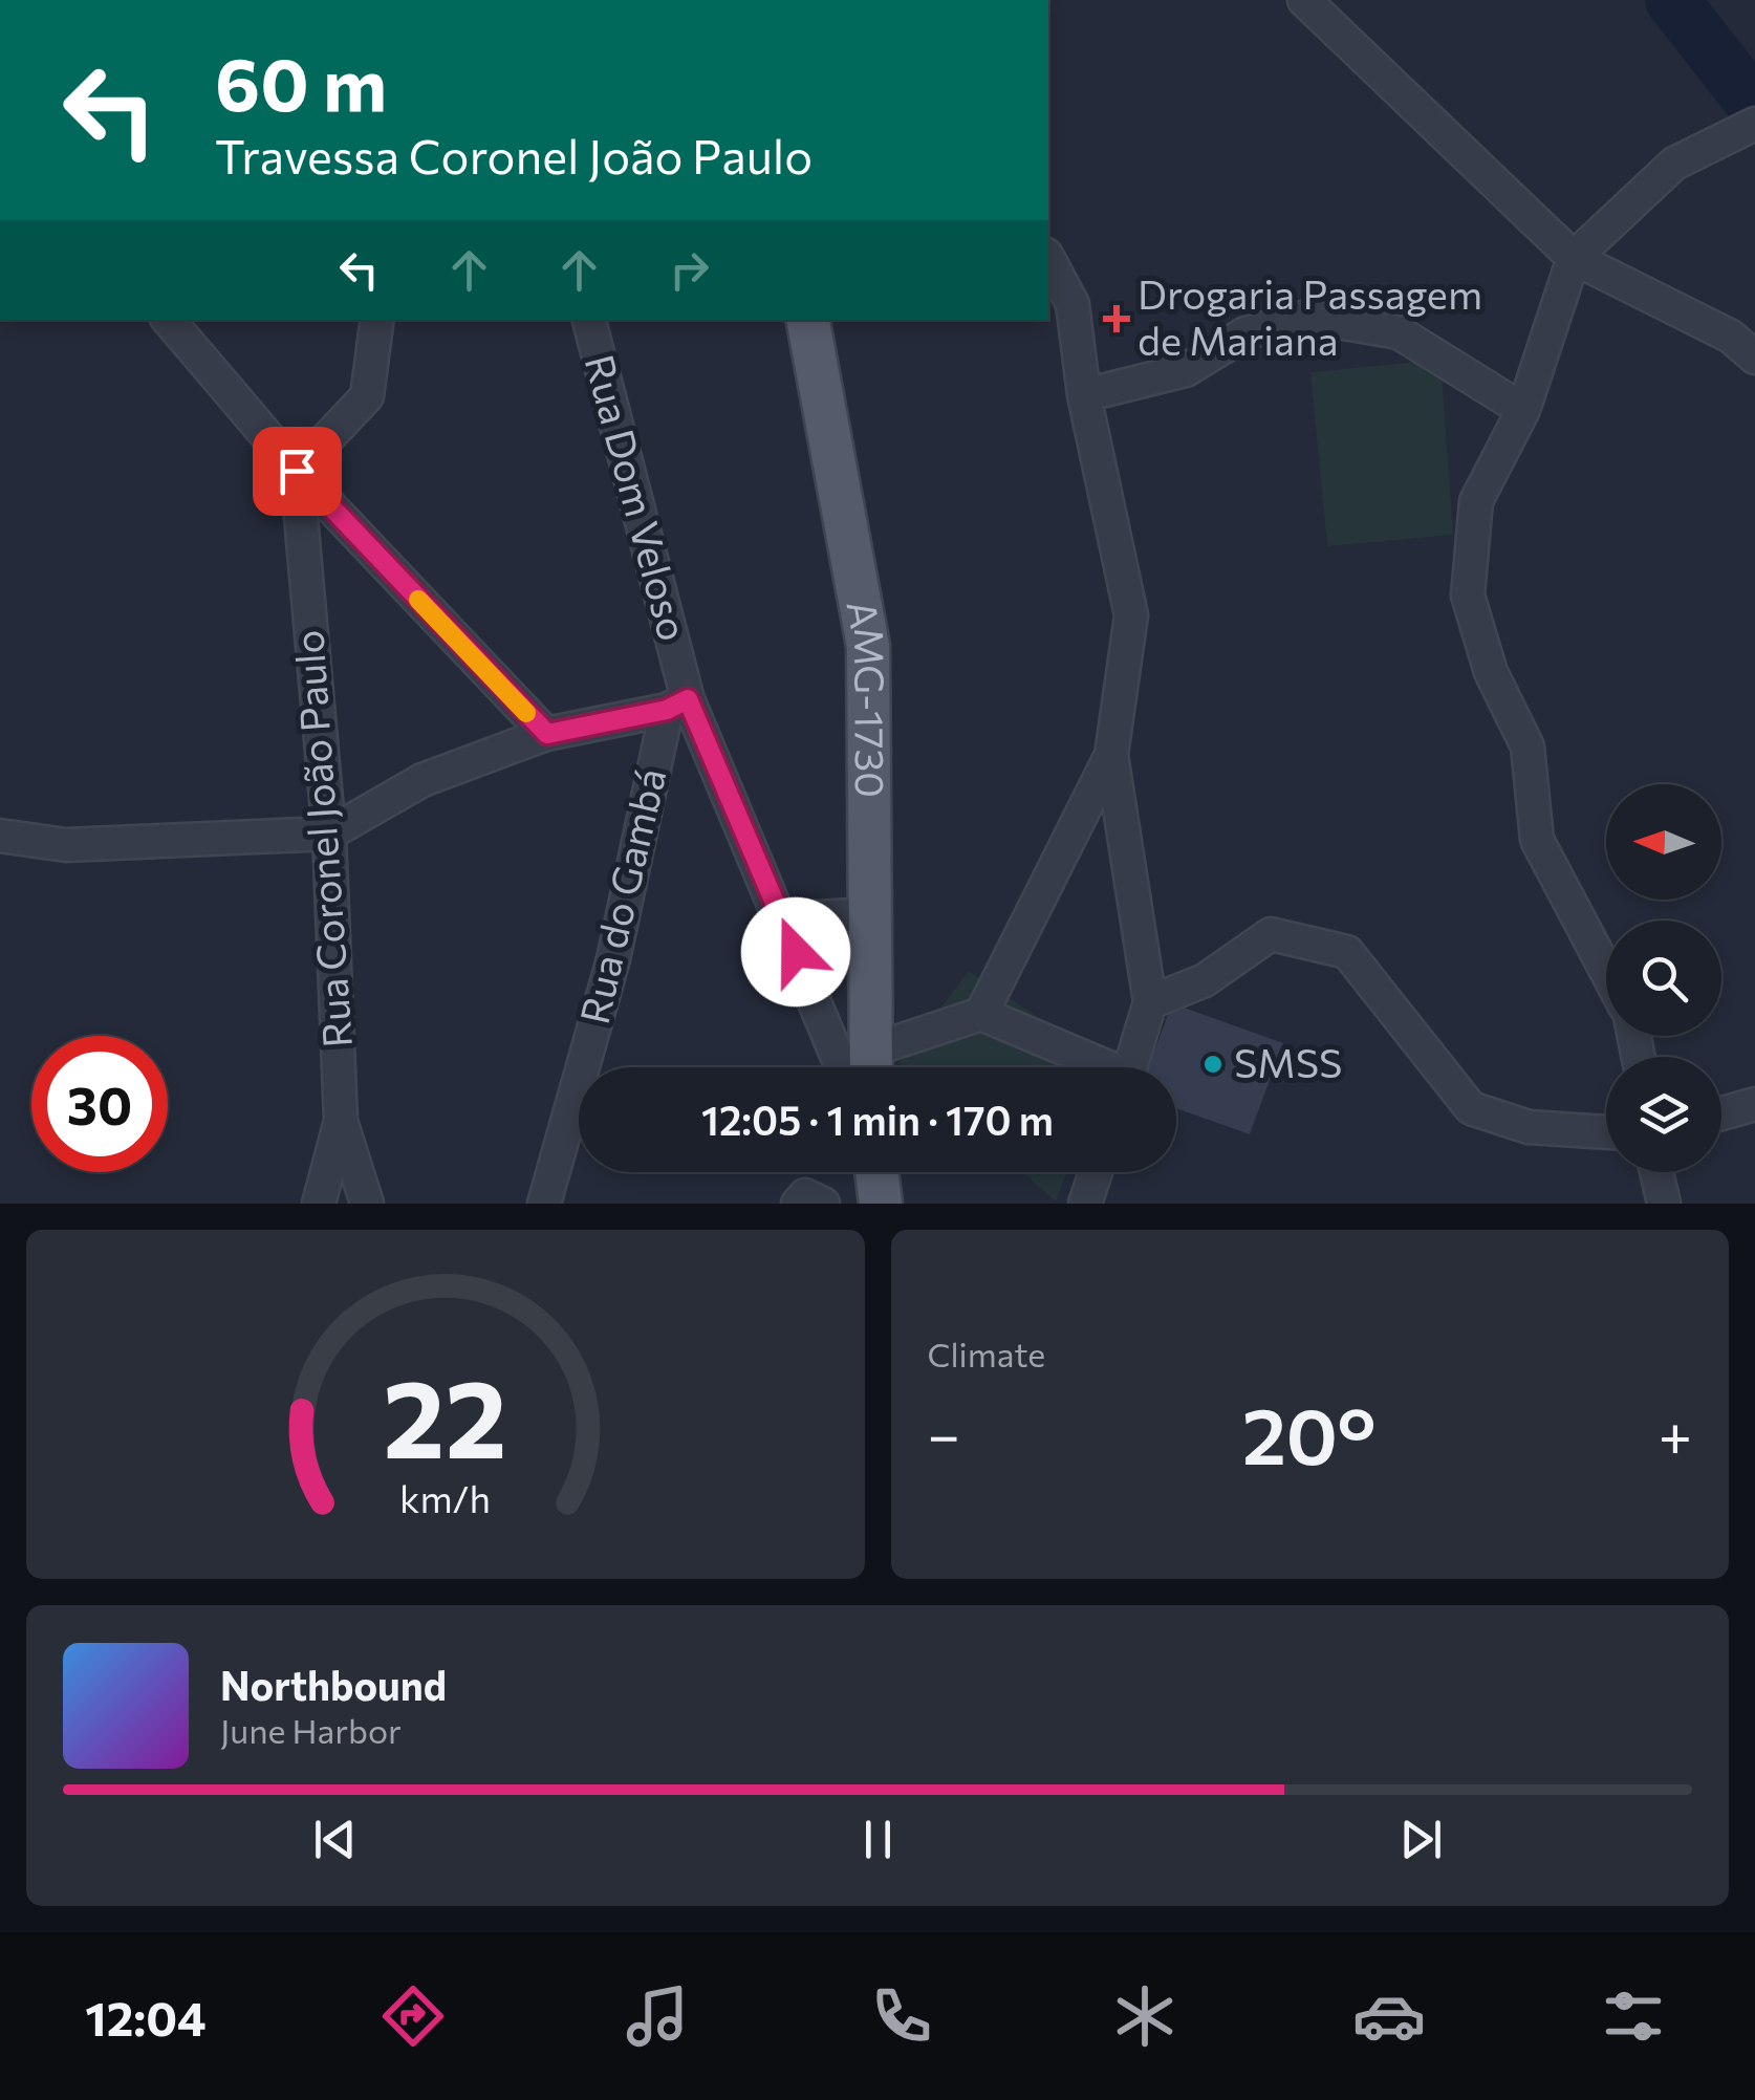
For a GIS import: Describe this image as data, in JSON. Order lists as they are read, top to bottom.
{
  "streets": {
    "main road": ["AMG-1730"],
    "street": ["Rua Dom Veloso", "Rua Coronel João Paulo", "Rua do Gambá"]
  },
  "crossings": [
    ["Rua Dom Veloso", "Rua do Gambá"]
  ],
  "places": {
    "health": ["Drogaria Passagem de Mariana"],
    "other": ["SMSS"]
  },
  "north": "left",
  "page": {
    "turn": ["60 m", "Travessa Coronel João Paulo"],
    "limit": "30",
    "trip": "12:05 · 1 min · 170 m",
    "tile": "Climate",
    "heat": ["−", "20°", "+"],
    "song": ["Northbound", "June Harbor"],
    "tabs": "12:04",
    "gauge": ["22", "km/h"]
  }
}
